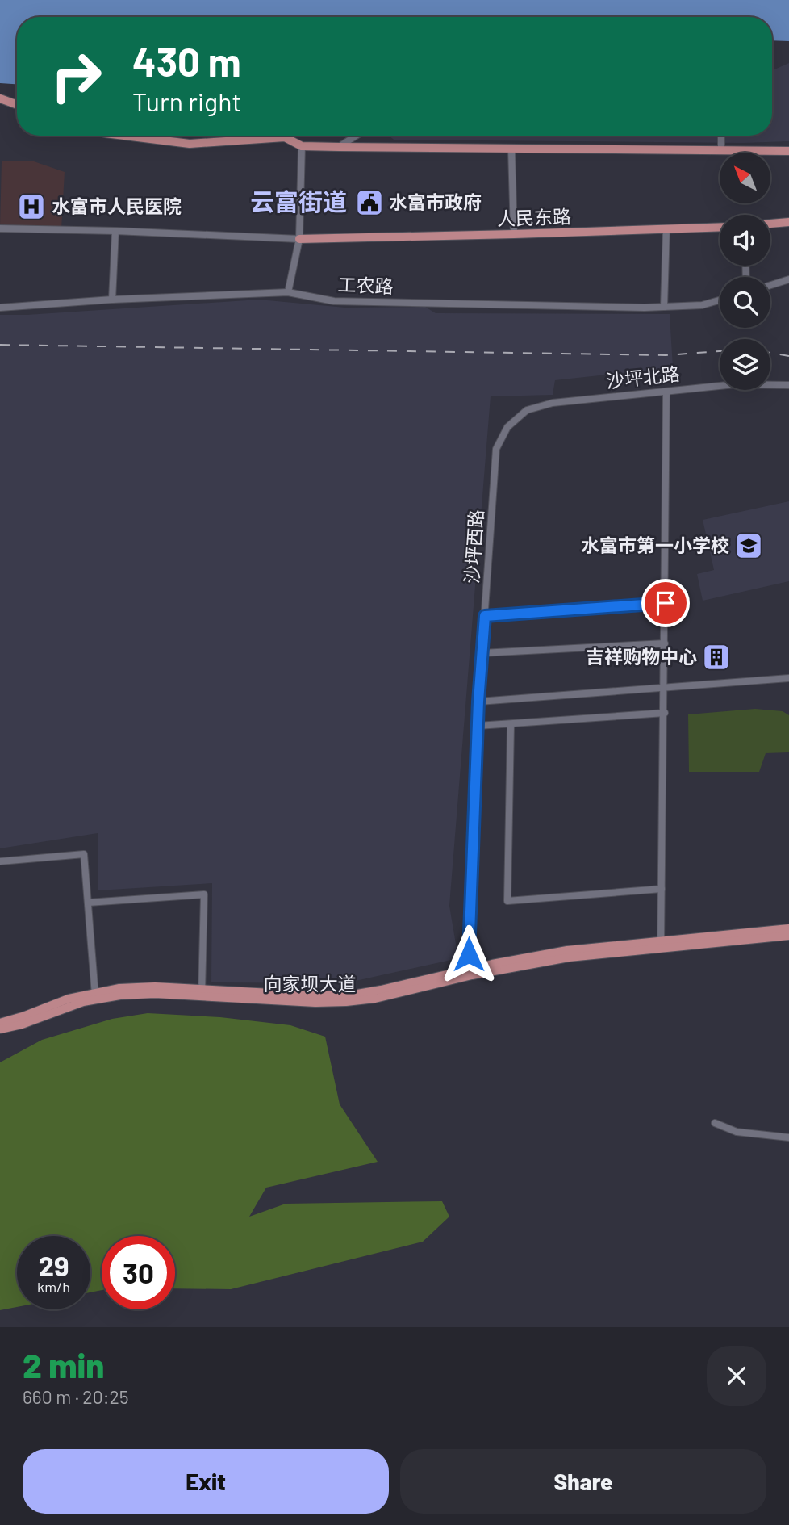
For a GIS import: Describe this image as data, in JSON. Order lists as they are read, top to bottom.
{
  "streets": {
    "main road": ["人民东路", "向家坝大道"],
    "street": ["工农路", "沙坪北路", "沙坪西路"]
  },
  "crossings": [
    ["沙坪北路", "沙坪西路"],
    ["沙坪西路", "向家坝大道"]
  ],
  "districts": ["云富街道"],
  "places": {
    "public building": ["水富市政府"],
    "hospital": ["水富市人民医院"],
    "school or university": ["水富市第一小学校"],
    "building": ["吉祥购物中心"]
  },
  "north": "top left",
  "page": {
    "turn": ["430 m", "Turn right"],
    "speed": "29 km/h",
    "limit": "30",
    "heading": ["2 min", "660 m · 20:25"],
    "buttons": ["Exit", "Share"]
  }
}
